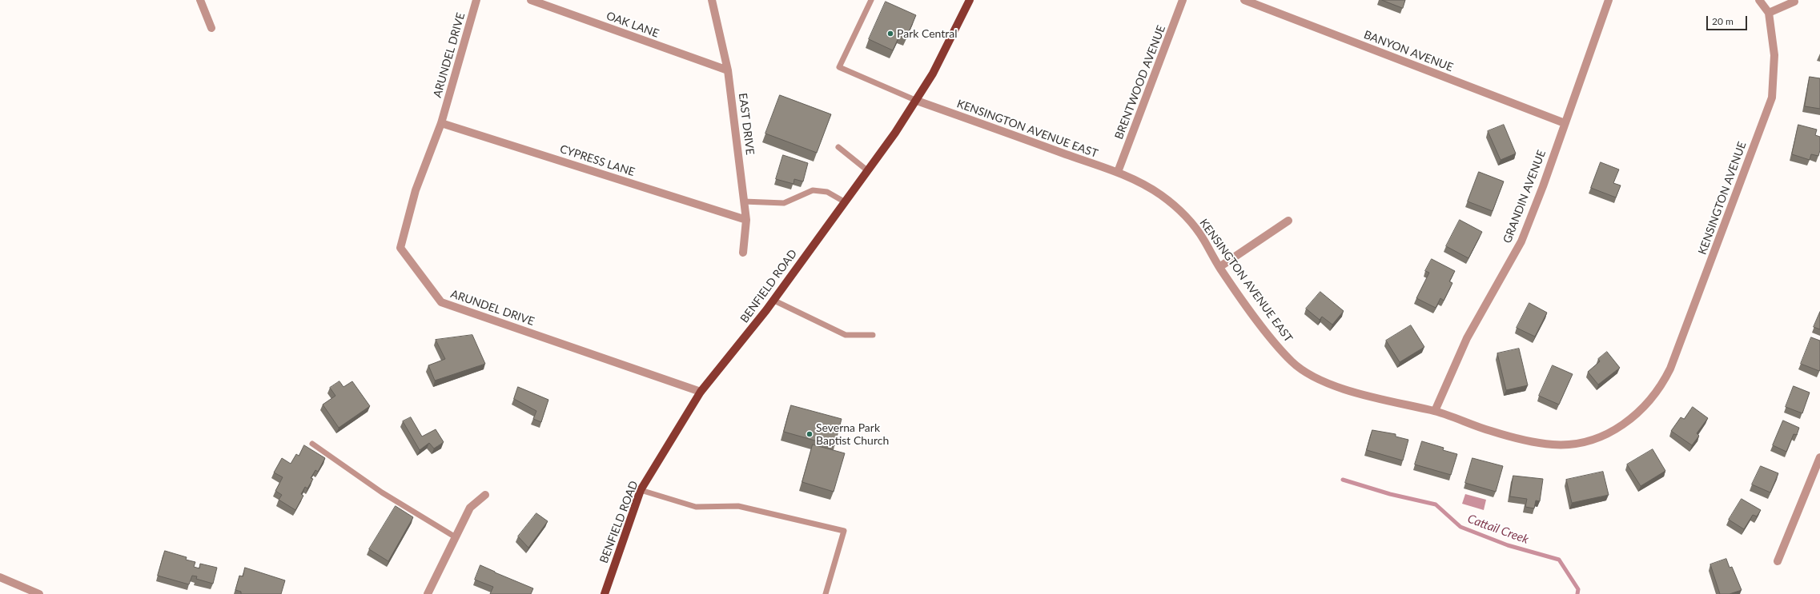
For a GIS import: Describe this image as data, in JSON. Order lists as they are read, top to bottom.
{
  "streets": {
    "main road": ["BENFIELD ROAD"],
    "street": [
      "OAK LANE",
      "BANYON AVENUE",
      "ARUNDEL DRIVE",
      "BRENTWOOD AVENUE",
      "EAST DRIVE",
      "KENSINGTON AVENUE EAST",
      "CYPRESS LANE",
      "GRANDIN AVENUE",
      "KENSINGTON AVENUE"
    ]
  },
  "crossings": [
    ["OAK LANE", "EAST DRIVE"],
    ["BANYON AVENUE", "GRANDIN AVENUE"],
    ["ARUNDEL DRIVE", "CYPRESS LANE"],
    ["ARUNDEL DRIVE", "BENFIELD ROAD"],
    ["BRENTWOOD AVENUE", "KENSINGTON AVENUE EAST"],
    ["EAST DRIVE", "CYPRESS LANE"],
    ["KENSINGTON AVENUE EAST", "GRANDIN AVENUE"],
    ["KENSINGTON AVENUE EAST", "KENSINGTON AVENUE"],
    ["KENSINGTON AVENUE EAST", "BENFIELD ROAD"]
  ],
  "water": ["Cattail Creek"],
  "places": ["Park Central", "Severna Park Baptist Church"],
  "scale_bar": "20 m"
}
